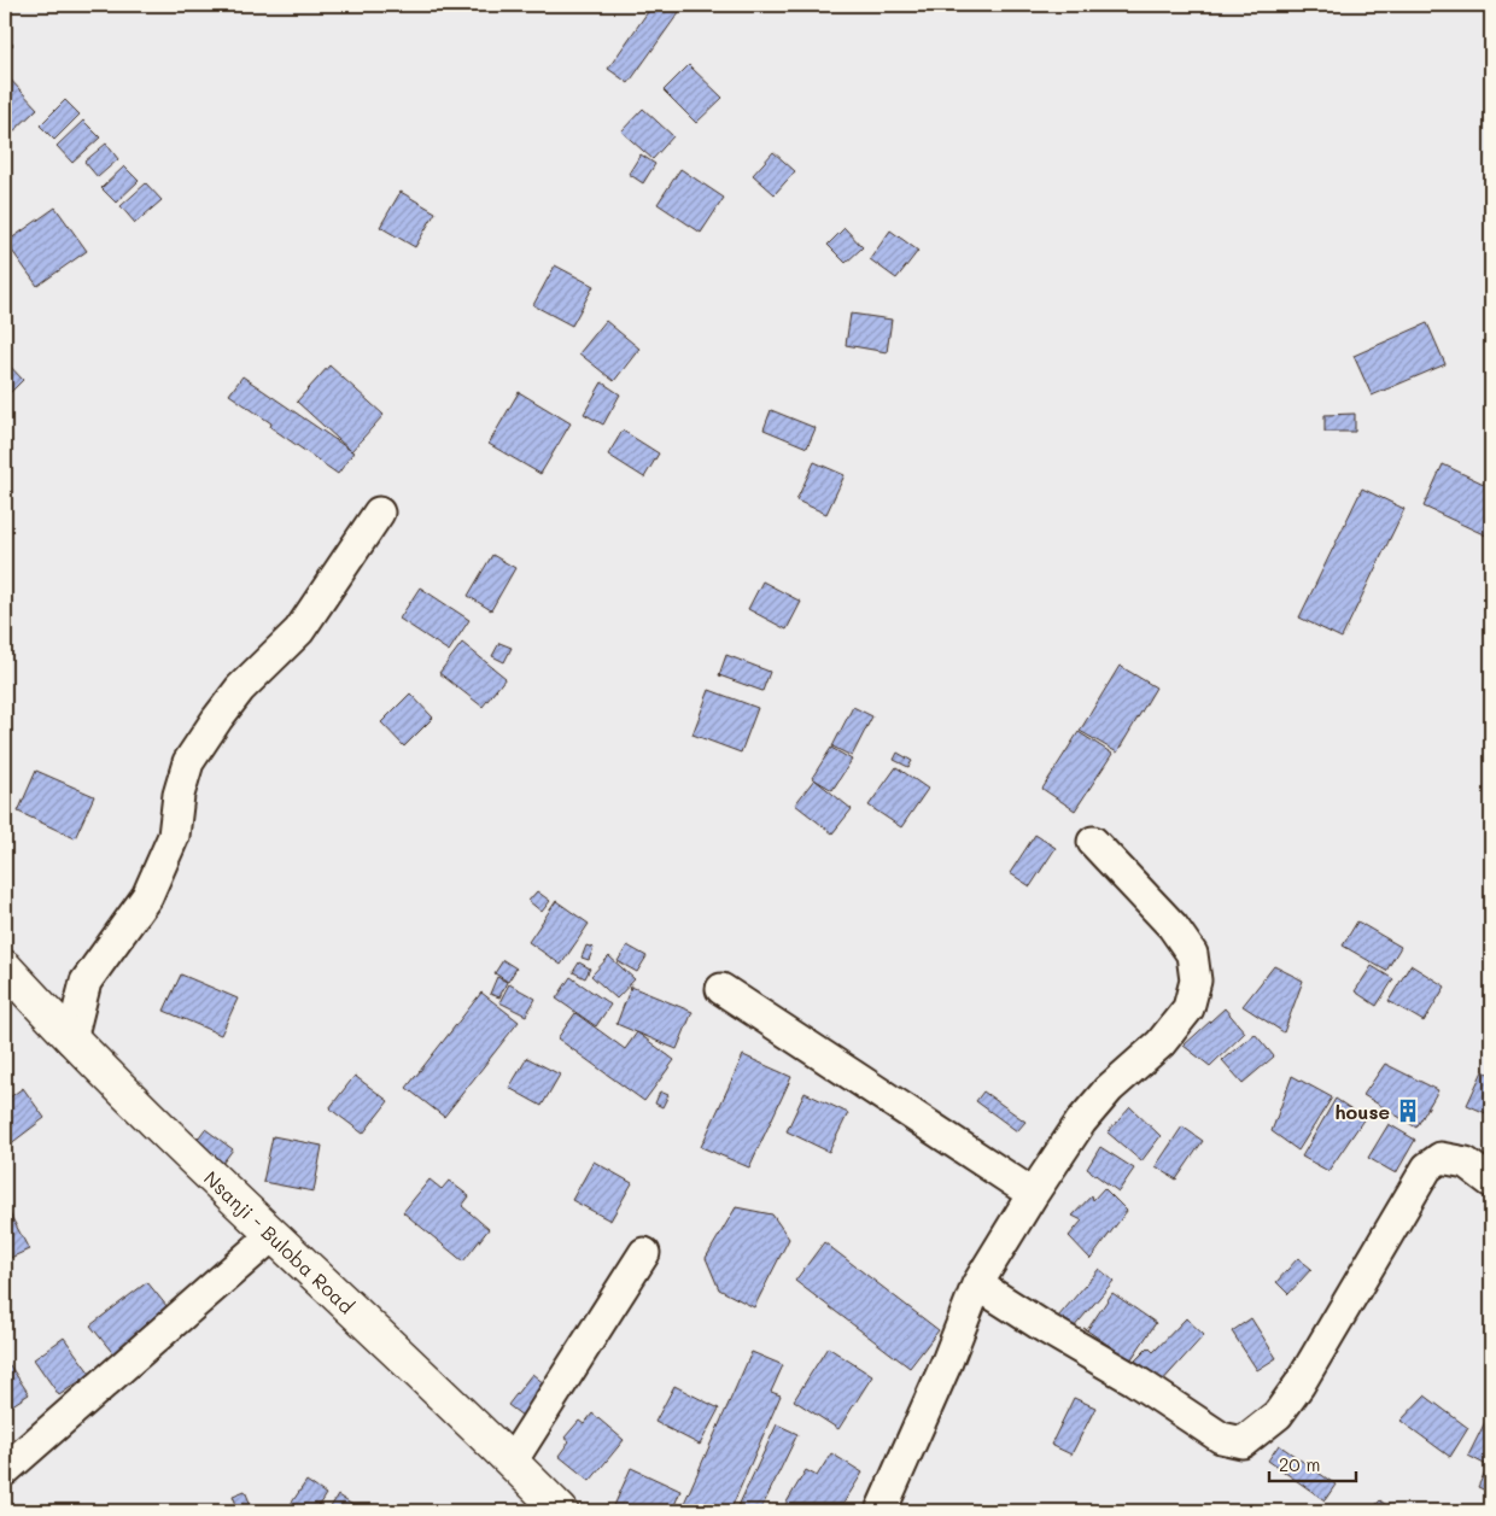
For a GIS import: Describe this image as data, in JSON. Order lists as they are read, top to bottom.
{
  "streets": {
    "main road": ["Nsanji - Buloba Road"]
  },
  "places": {
    "building": ["house"]
  },
  "scale_bar": "20 m"
}
